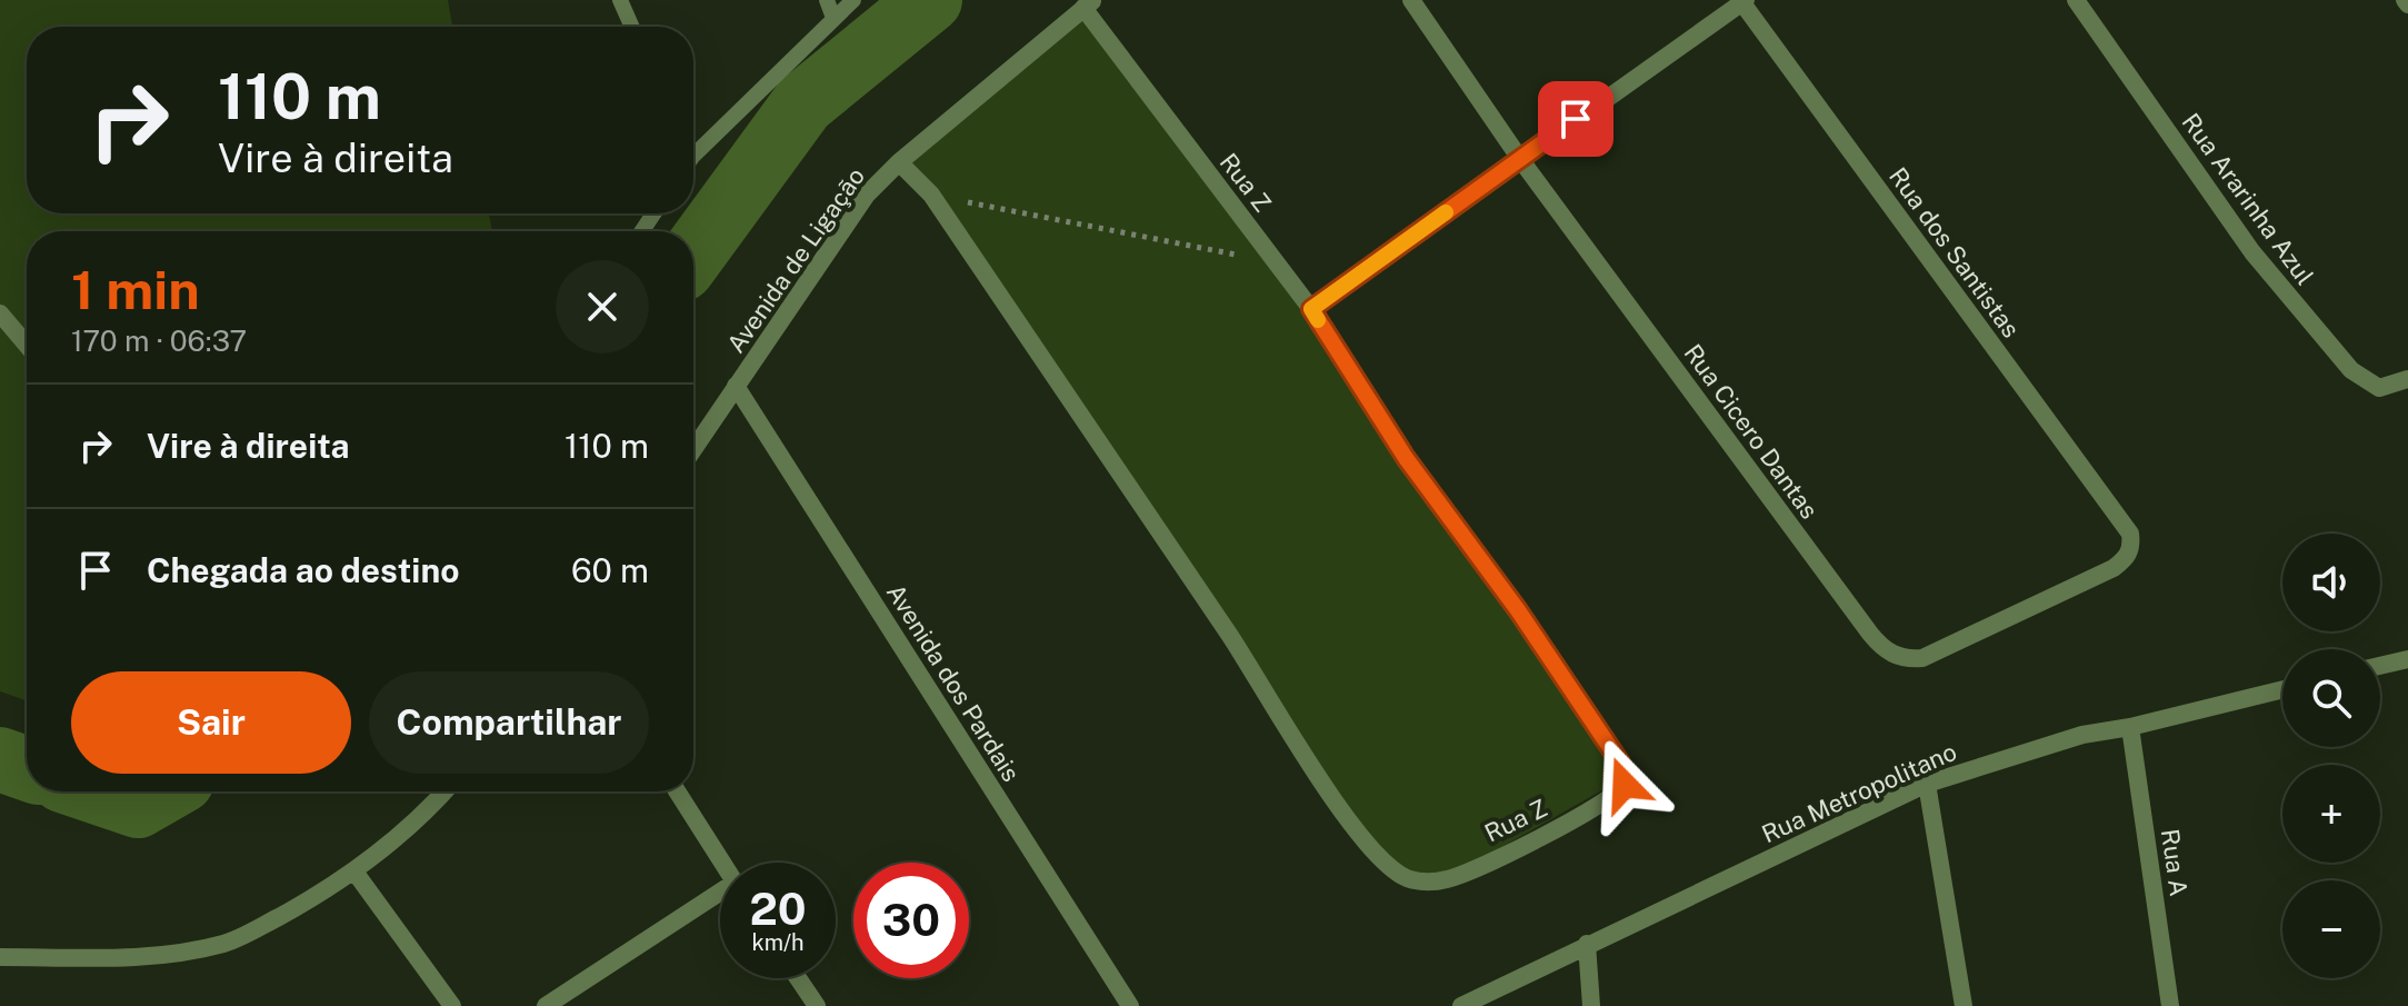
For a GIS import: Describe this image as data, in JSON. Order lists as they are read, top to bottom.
{
  "streets": {
    "street": [
      "Rua Z",
      "Rua Ararinha Azul",
      "Rua dos Santistas",
      "Avenida de Ligação",
      "Rua Cicero Dantas",
      "Avenida dos Pardais",
      "Rua Metropolitano",
      "Rua A"
    ]
  },
  "crossings": [
    ["Rua Z", "Avenida de Ligação"],
    ["Rua dos Santistas", "Rua Cicero Dantas"],
    ["Avenida de Ligação", "Avenida dos Pardais"],
    ["Rua Metropolitano", "Rua A"]
  ],
  "page": {
    "turn": ["110 m", "Vire à direita"],
    "heading": ["1 min", "170 m · 06:37"],
    "list": [
      {
        "name": "Vire à direita",
        "value": "110 m"
      },
      {
        "name": "Chegada ao destino",
        "value": "60 m"
      }
    ],
    "map_buttons": ["+", "−"],
    "buttons": ["Sair", "Compartilhar"],
    "speed": "20 km/h",
    "limit": "30"
  }
}
